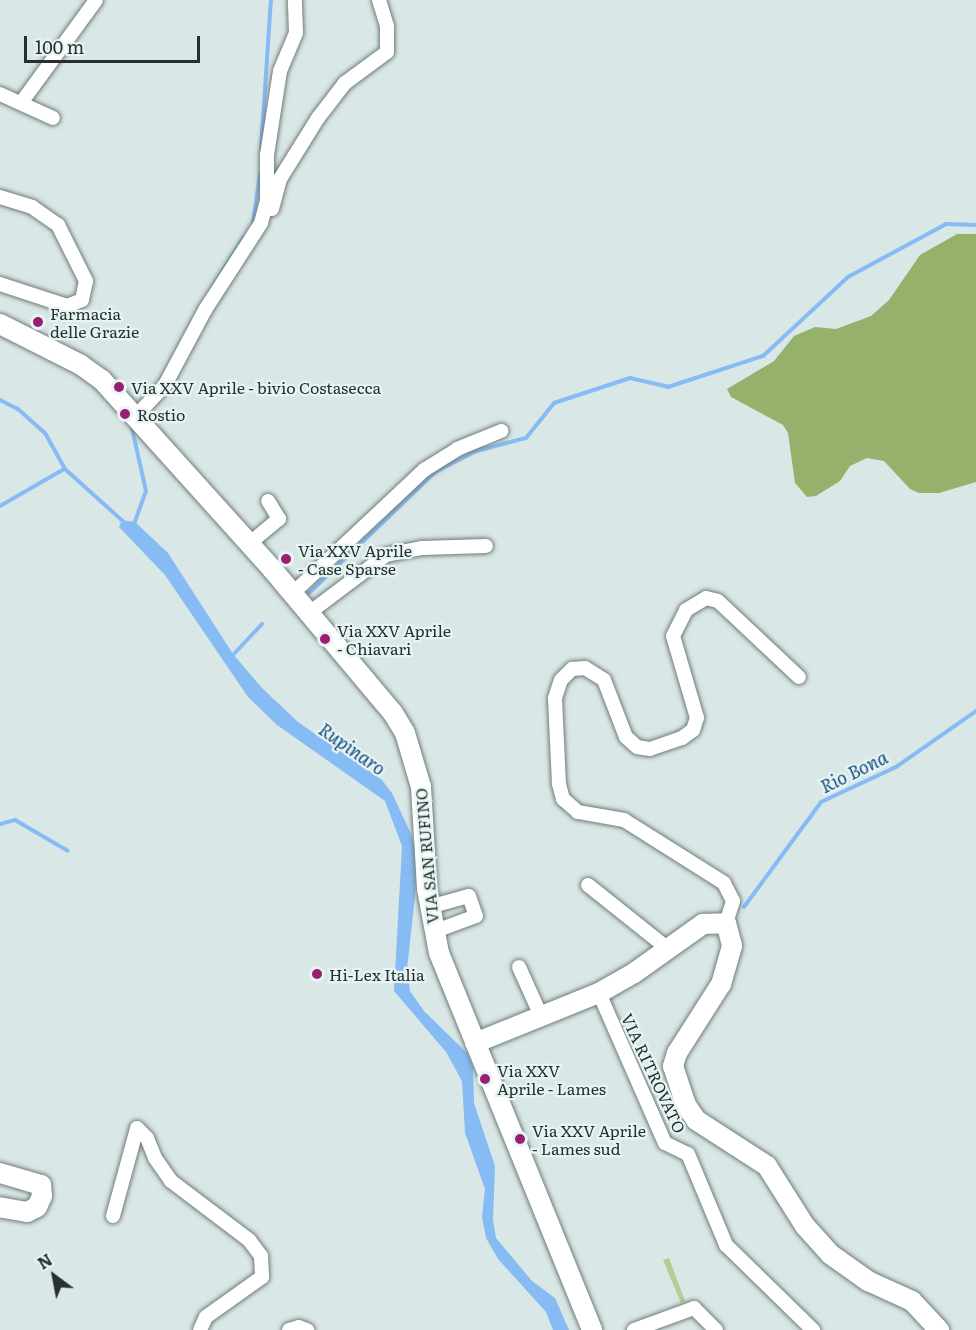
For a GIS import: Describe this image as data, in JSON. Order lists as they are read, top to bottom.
{
  "streets": {
    "main road": ["VIA SAN RUFINO"],
    "street": ["VIA RITROVATO"]
  },
  "water": ["Rupinaro", "Rio Bona"],
  "places": [
    "Farmacia delle Grazie",
    "Via XXV Aprile - bivio Costasecca",
    "Rostio",
    "Via XXV Aprile - Case Sparse",
    "Via XXV Aprile - Chiavari",
    "Hi-Lex Italia",
    "Via XXV Aprile - Lames",
    "Via XXV Aprile - Lames sud"
  ],
  "scale_bar": "100 m",
  "north": "top left"
}
